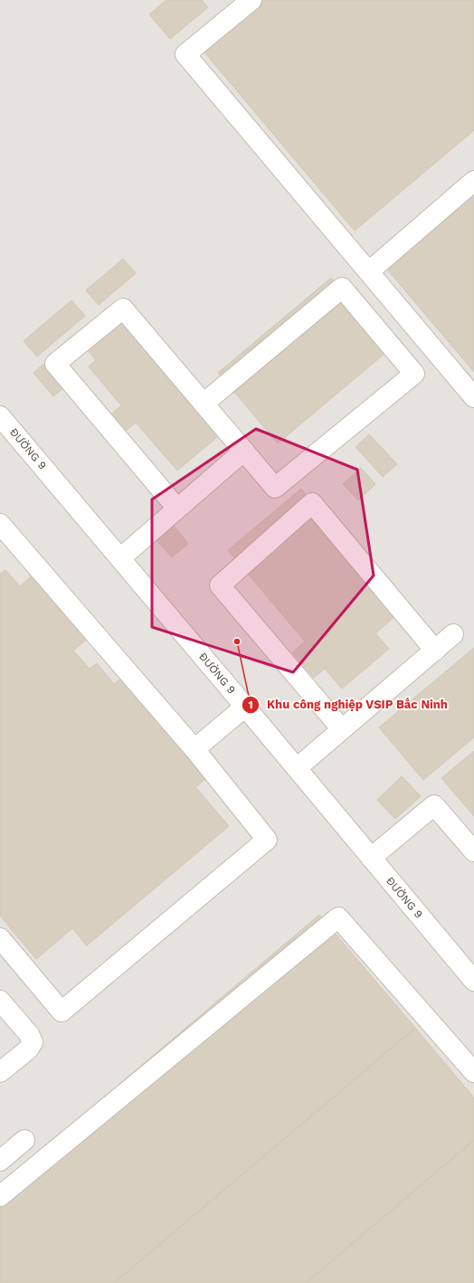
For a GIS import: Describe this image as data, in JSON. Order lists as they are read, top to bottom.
{
  "streets": {
    "street": ["ĐƯỜNG 9"]
  },
  "places": ["Khu công nghiệp VSIP Bắc Ninh"]
}
